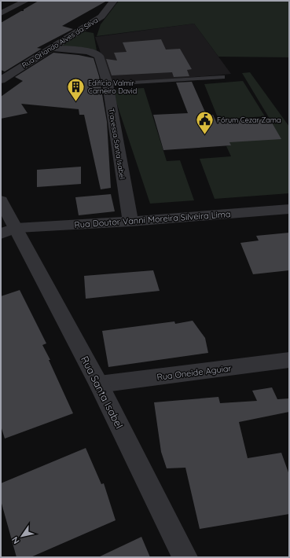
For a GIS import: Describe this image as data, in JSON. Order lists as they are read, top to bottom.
{
  "streets": {
    "street": [
      "Rua Orlando Alves da Silva",
      "Travessa Santa Isabel",
      "Rua Doutor Vanni Moreira Silveira Lima",
      "Rua Oneide Aguiar",
      "Rua Santa Isabel"
    ]
  },
  "crossings": [
    ["Rua Orlando Alves da Silva", "Travessa Santa Isabel"],
    ["Travessa Santa Isabel", "Rua Doutor Vanni Moreira Silveira Lima"],
    ["Rua Doutor Vanni Moreira Silveira Lima", "Rua Santa Isabel"],
    ["Rua Oneide Aguiar", "Rua Santa Isabel"]
  ],
  "places": {
    "building": ["Edifício Valmir Carneiro David"],
    "public building": ["Fórum Cezar Zama"]
  },
  "north": "bottom left"
}
